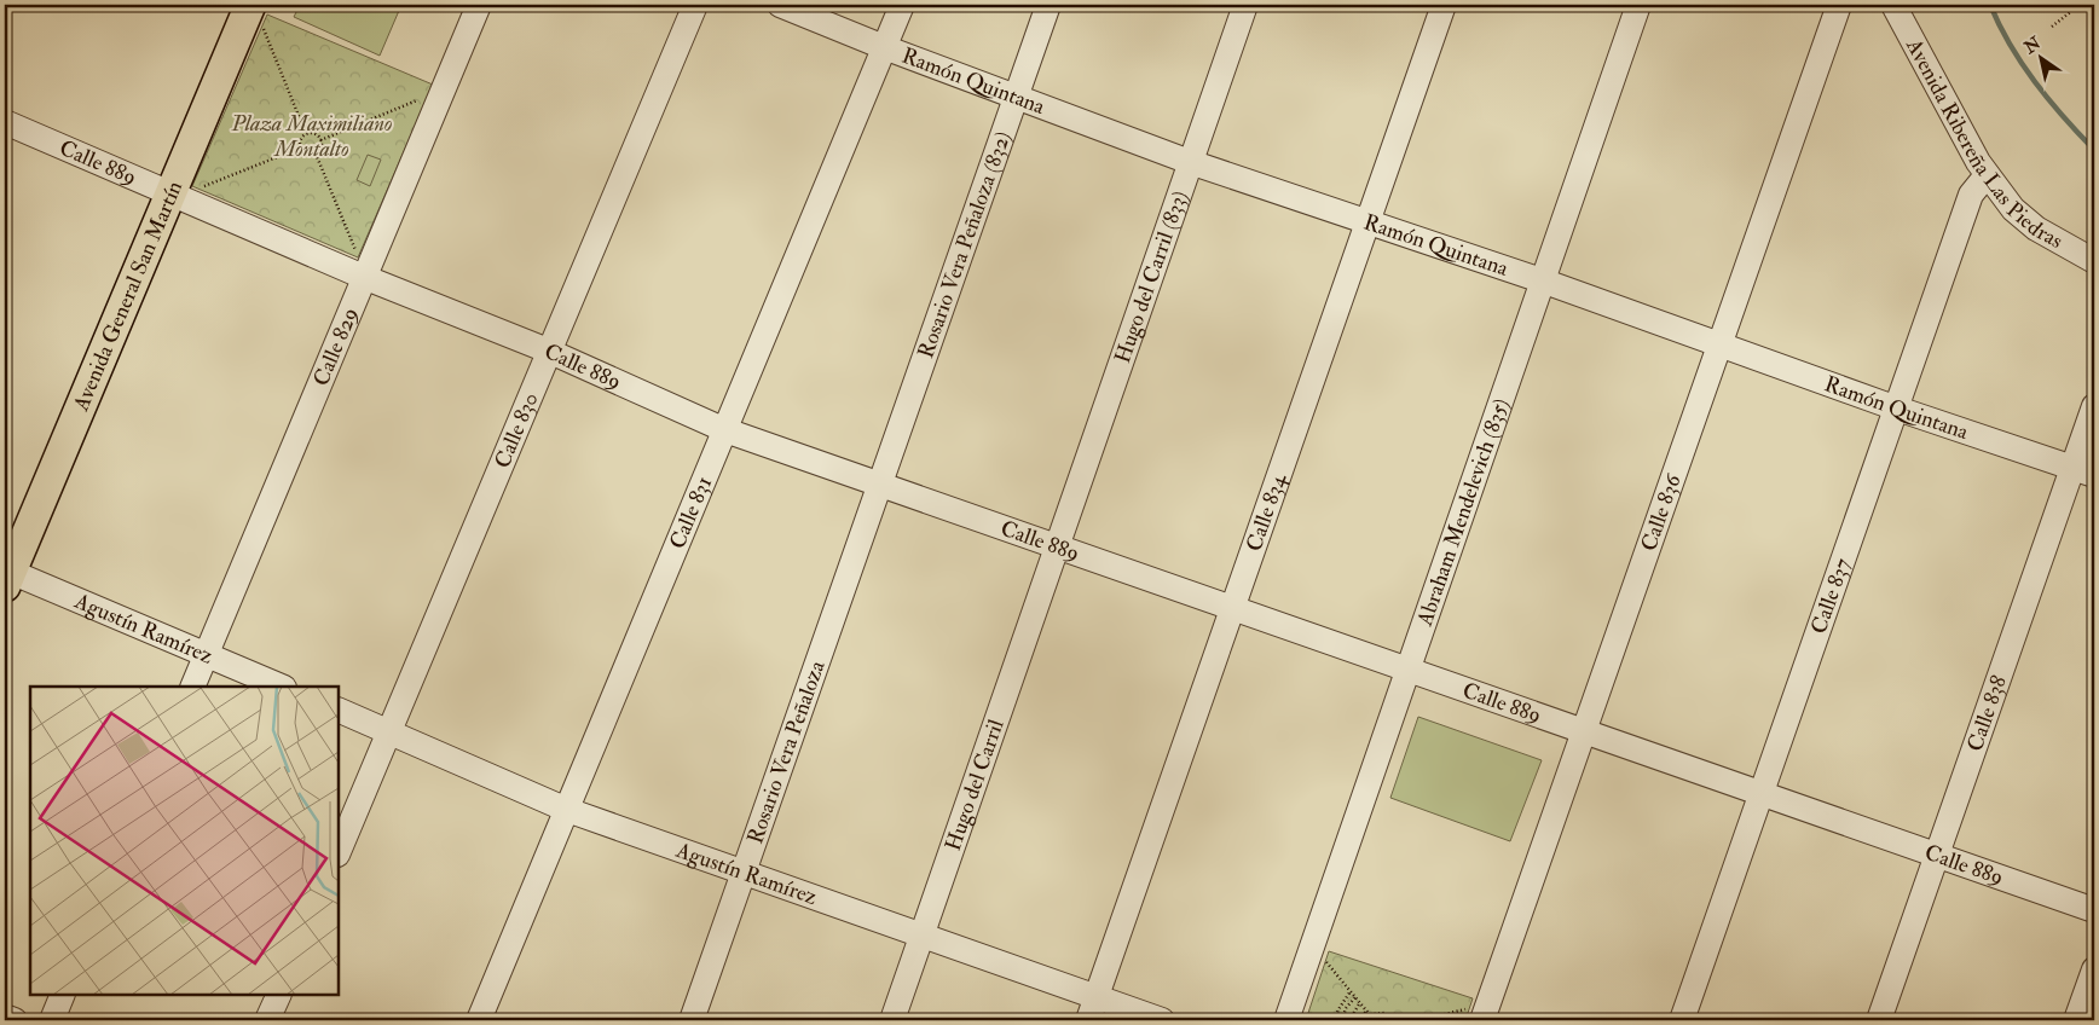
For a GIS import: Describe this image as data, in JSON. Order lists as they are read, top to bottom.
{
  "streets": {
    "main road": ["Avenida General San Martín"],
    "street": [
      "Ramón Quintana",
      "Avenida Ribereña Las Piedras",
      "Calle 889",
      "Rosario Vera Peñaloza (832)",
      "Hugo del Carril (833)",
      "Calle 829",
      "Calle 830",
      "Calle 831",
      "Calle 834",
      "Abraham Mendelevich (835)",
      "Calle 836",
      "Calle 837",
      "Agustín Ramírez",
      "Calle 838",
      "Rosario Vera Peñaloza",
      "Hugo del Carril"
    ]
  },
  "crossings": [
    ["Ramón Quintana", "Rosario Vera Peñaloza (832)"],
    ["Ramón Quintana", "Hugo del Carril (833)"],
    ["Ramón Quintana", "Calle 831"],
    ["Ramón Quintana", "Calle 834"],
    ["Ramón Quintana", "Abraham Mendelevich (835)"],
    ["Ramón Quintana", "Calle 836"],
    ["Ramón Quintana", "Calle 837"],
    ["Ramón Quintana", "Calle 838"],
    ["Avenida Ribereña Las Piedras", "Calle 837"],
    ["Calle 889", "Rosario Vera Peñaloza (832)"],
    ["Calle 889", "Hugo del Carril (833)"],
    ["Calle 889", "Avenida General San Martín"],
    ["Calle 889", "Calle 829"],
    ["Calle 889", "Calle 830"],
    ["Calle 889", "Calle 831"],
    ["Calle 889", "Calle 834"],
    ["Calle 889", "Abraham Mendelevich (835)"],
    ["Calle 889", "Calle 836"],
    ["Calle 889", "Calle 837"],
    ["Calle 889", "Calle 838"],
    ["Calle 889", "Rosario Vera Peñaloza"],
    ["Calle 889", "Hugo del Carril"],
    ["Rosario Vera Peñaloza (832)", "Rosario Vera Peñaloza"],
    ["Hugo del Carril (833)", "Hugo del Carril"],
    ["Avenida General San Martín", "Agustín Ramírez"],
    ["Calle 829", "Agustín Ramírez"],
    ["Calle 830", "Agustín Ramírez"],
    ["Calle 831", "Agustín Ramírez"],
    ["Calle 834", "Agustín Ramírez"],
    ["Agustín Ramírez", "Rosario Vera Peñaloza"],
    ["Agustín Ramírez", "Hugo del Carril"]
  ],
  "parks": ["Plaza Maximiliano Montalto"],
  "north": "top left"
}
